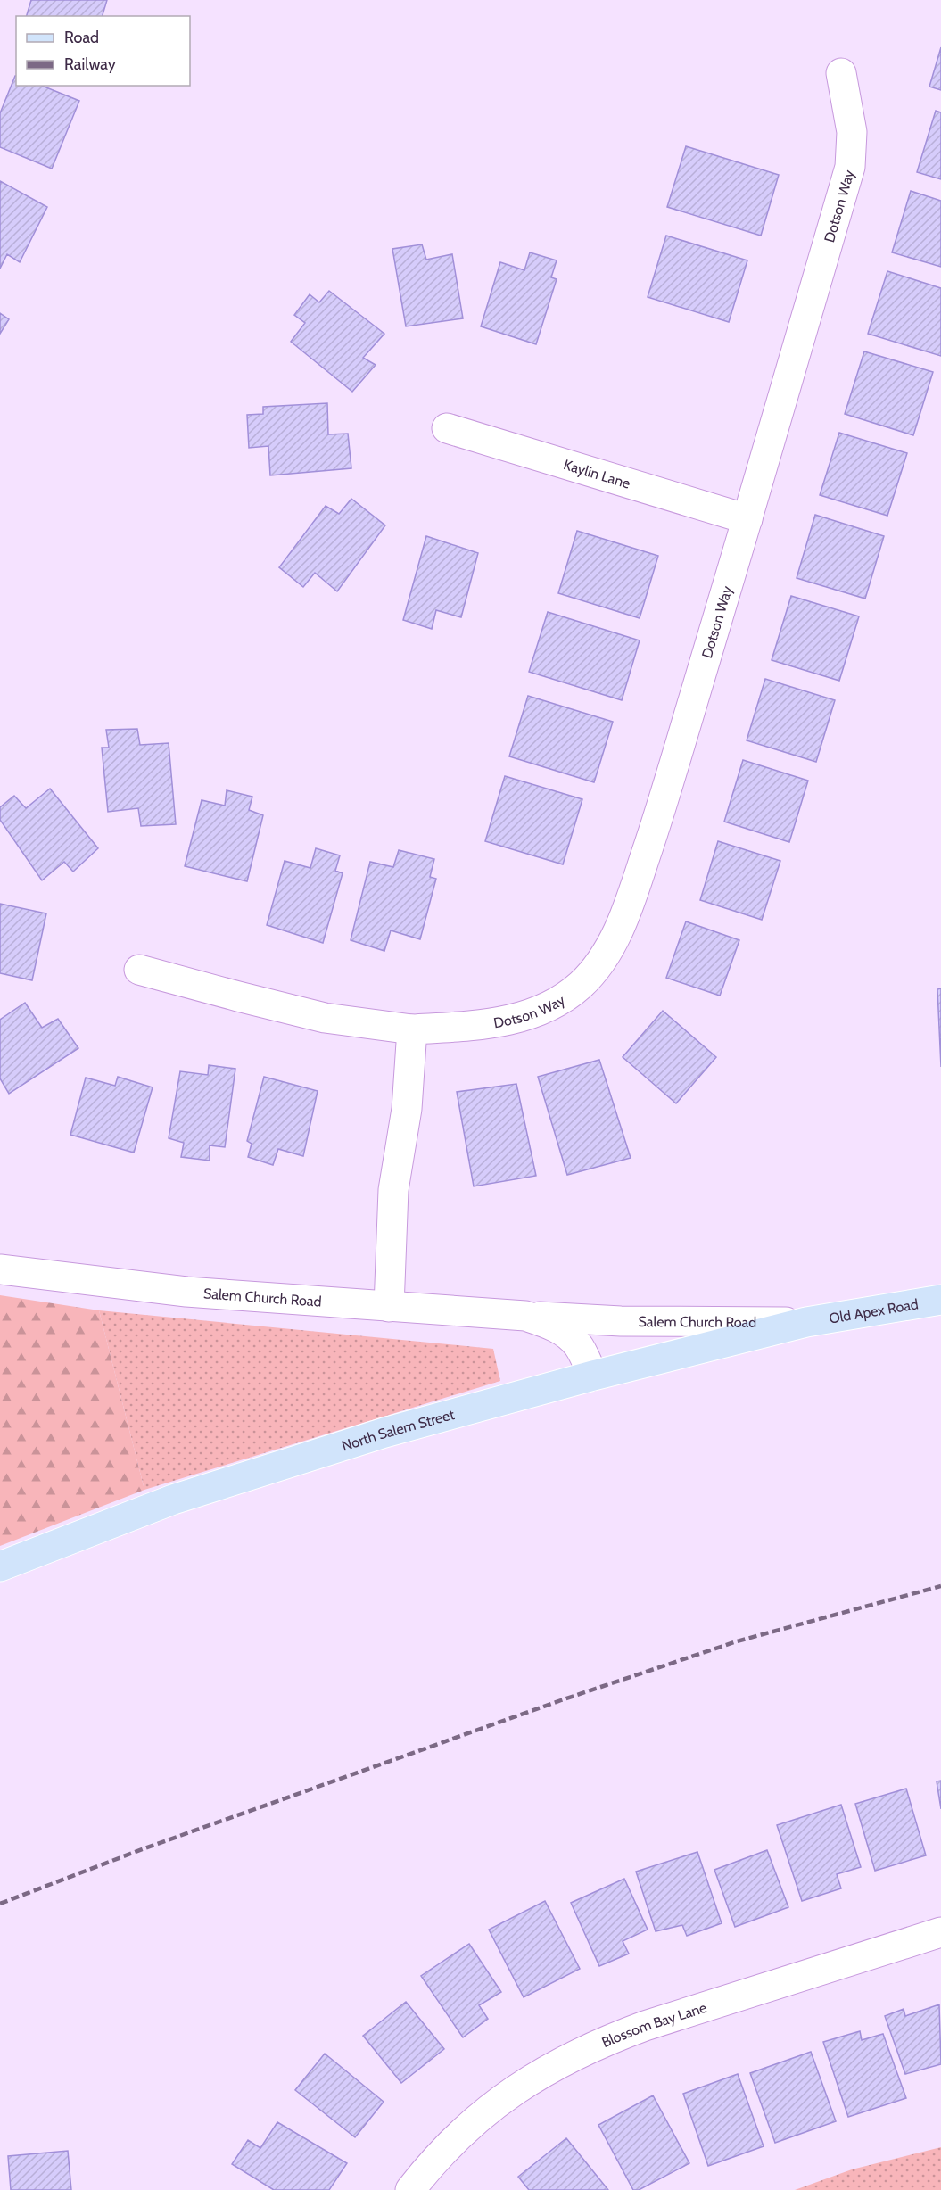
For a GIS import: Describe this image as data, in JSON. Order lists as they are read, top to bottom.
{
  "streets": {
    "main road": ["Old Apex Road", "North Salem Street"],
    "street": [
      "Dotson Way",
      "Kaylin Lane",
      "Salem Church Road",
      "Blossom Bay Lane"
    ]
  },
  "crossings": [
    ["Dotson Way", "Kaylin Lane"],
    ["Salem Church Road", "Old Apex Road"],
    ["Salem Church Road", "North Salem Street"],
    ["Old Apex Road", "North Salem Street"]
  ],
  "legend": ["Road", "Railway"]
}
